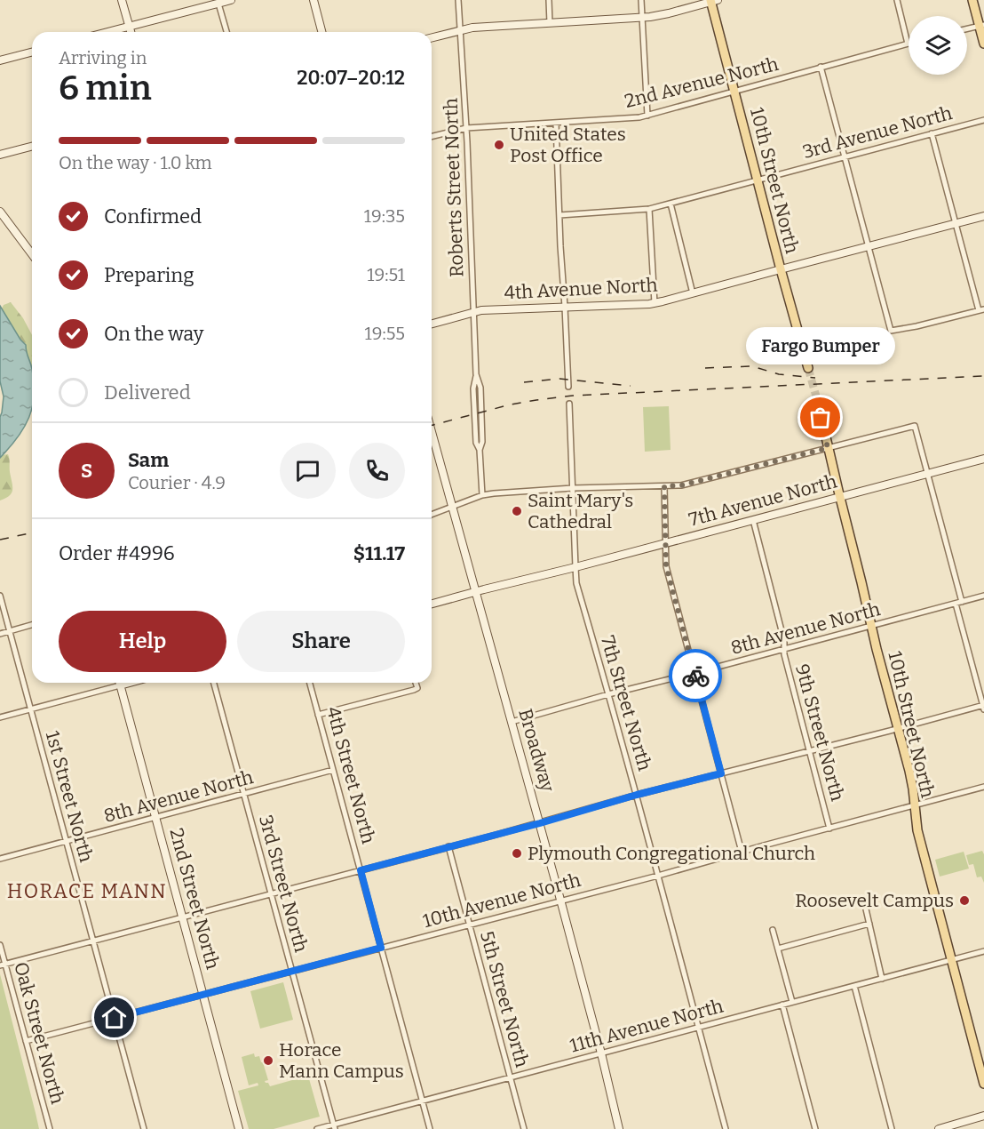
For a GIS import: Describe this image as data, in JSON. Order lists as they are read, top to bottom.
{
  "streets": {
    "main road": ["10th Street North"],
    "street": [
      "2nd Avenue North",
      "3rd Avenue North",
      "Roberts Street North",
      "4th Avenue North",
      "7th Avenue North",
      "8th Avenue North",
      "7th Street North",
      "9th Street North",
      "Broadway",
      "4th Street North",
      "1st Street North",
      "3rd Street North",
      "2nd Street North",
      "10th Avenue North",
      "5th Street North",
      "11th Avenue North",
      "Oak Street North"
    ]
  },
  "crossings": [
    ["2nd Avenue North", "10th Street North"],
    ["2nd Avenue North", "Roberts Street North"],
    ["3rd Avenue North", "10th Street North"],
    ["10th Street North", "4th Avenue North"],
    ["10th Street North", "7th Avenue North"],
    ["10th Street North", "8th Avenue North"],
    ["10th Street North", "10th Avenue North"],
    ["10th Street North", "11th Avenue North"],
    ["Roberts Street North", "4th Avenue North"],
    ["7th Avenue North", "7th Street North"],
    ["7th Avenue North", "9th Street North"],
    ["7th Avenue North", "Broadway"],
    ["8th Avenue North", "7th Street North"],
    ["8th Avenue North", "9th Street North"],
    ["8th Avenue North", "Broadway"],
    ["8th Avenue North", "4th Street North"],
    ["8th Avenue North", "1st Street North"],
    ["8th Avenue North", "3rd Street North"],
    ["8th Avenue North", "2nd Street North"],
    ["7th Street North", "10th Avenue North"],
    ["7th Street North", "11th Avenue North"],
    ["9th Street North", "10th Avenue North"],
    ["Broadway", "10th Avenue North"],
    ["Broadway", "11th Avenue North"],
    ["4th Street North", "10th Avenue North"],
    ["4th Street North", "11th Avenue North"],
    ["1st Street North", "10th Avenue North"],
    ["3rd Street North", "10th Avenue North"],
    ["3rd Street North", "11th Avenue North"],
    ["2nd Street North", "10th Avenue North"],
    ["10th Avenue North", "5th Street North"],
    ["10th Avenue North", "Oak Street North"],
    ["5th Street North", "11th Avenue North"]
  ],
  "districts": ["HORACE MANN"],
  "places": [
    "United States Post Office",
    "Fargo Bumper",
    "Saint Mary's Cathedral",
    "Plymouth Congregational Church",
    "Roosevelt Campus",
    "Horace Mann Campus"
  ],
  "page": {
    "heading": ["6 min", "Arriving in", "20:07–20:12"],
    "panel": [
      "Sam",
      "Courier · 4.9",
      "Order #4996",
      "$11.17"
    ],
    "bar": "On the way · 1.0 km",
    "list": [
      ["Confirmed", "19:35"],
      ["Preparing", "19:51"],
      ["On the way", "19:55"],
      "Delivered"
    ],
    "bubble": "Fargo Bumper",
    "round": "S",
    "buttons": ["Help", "Share"]
  }
}
